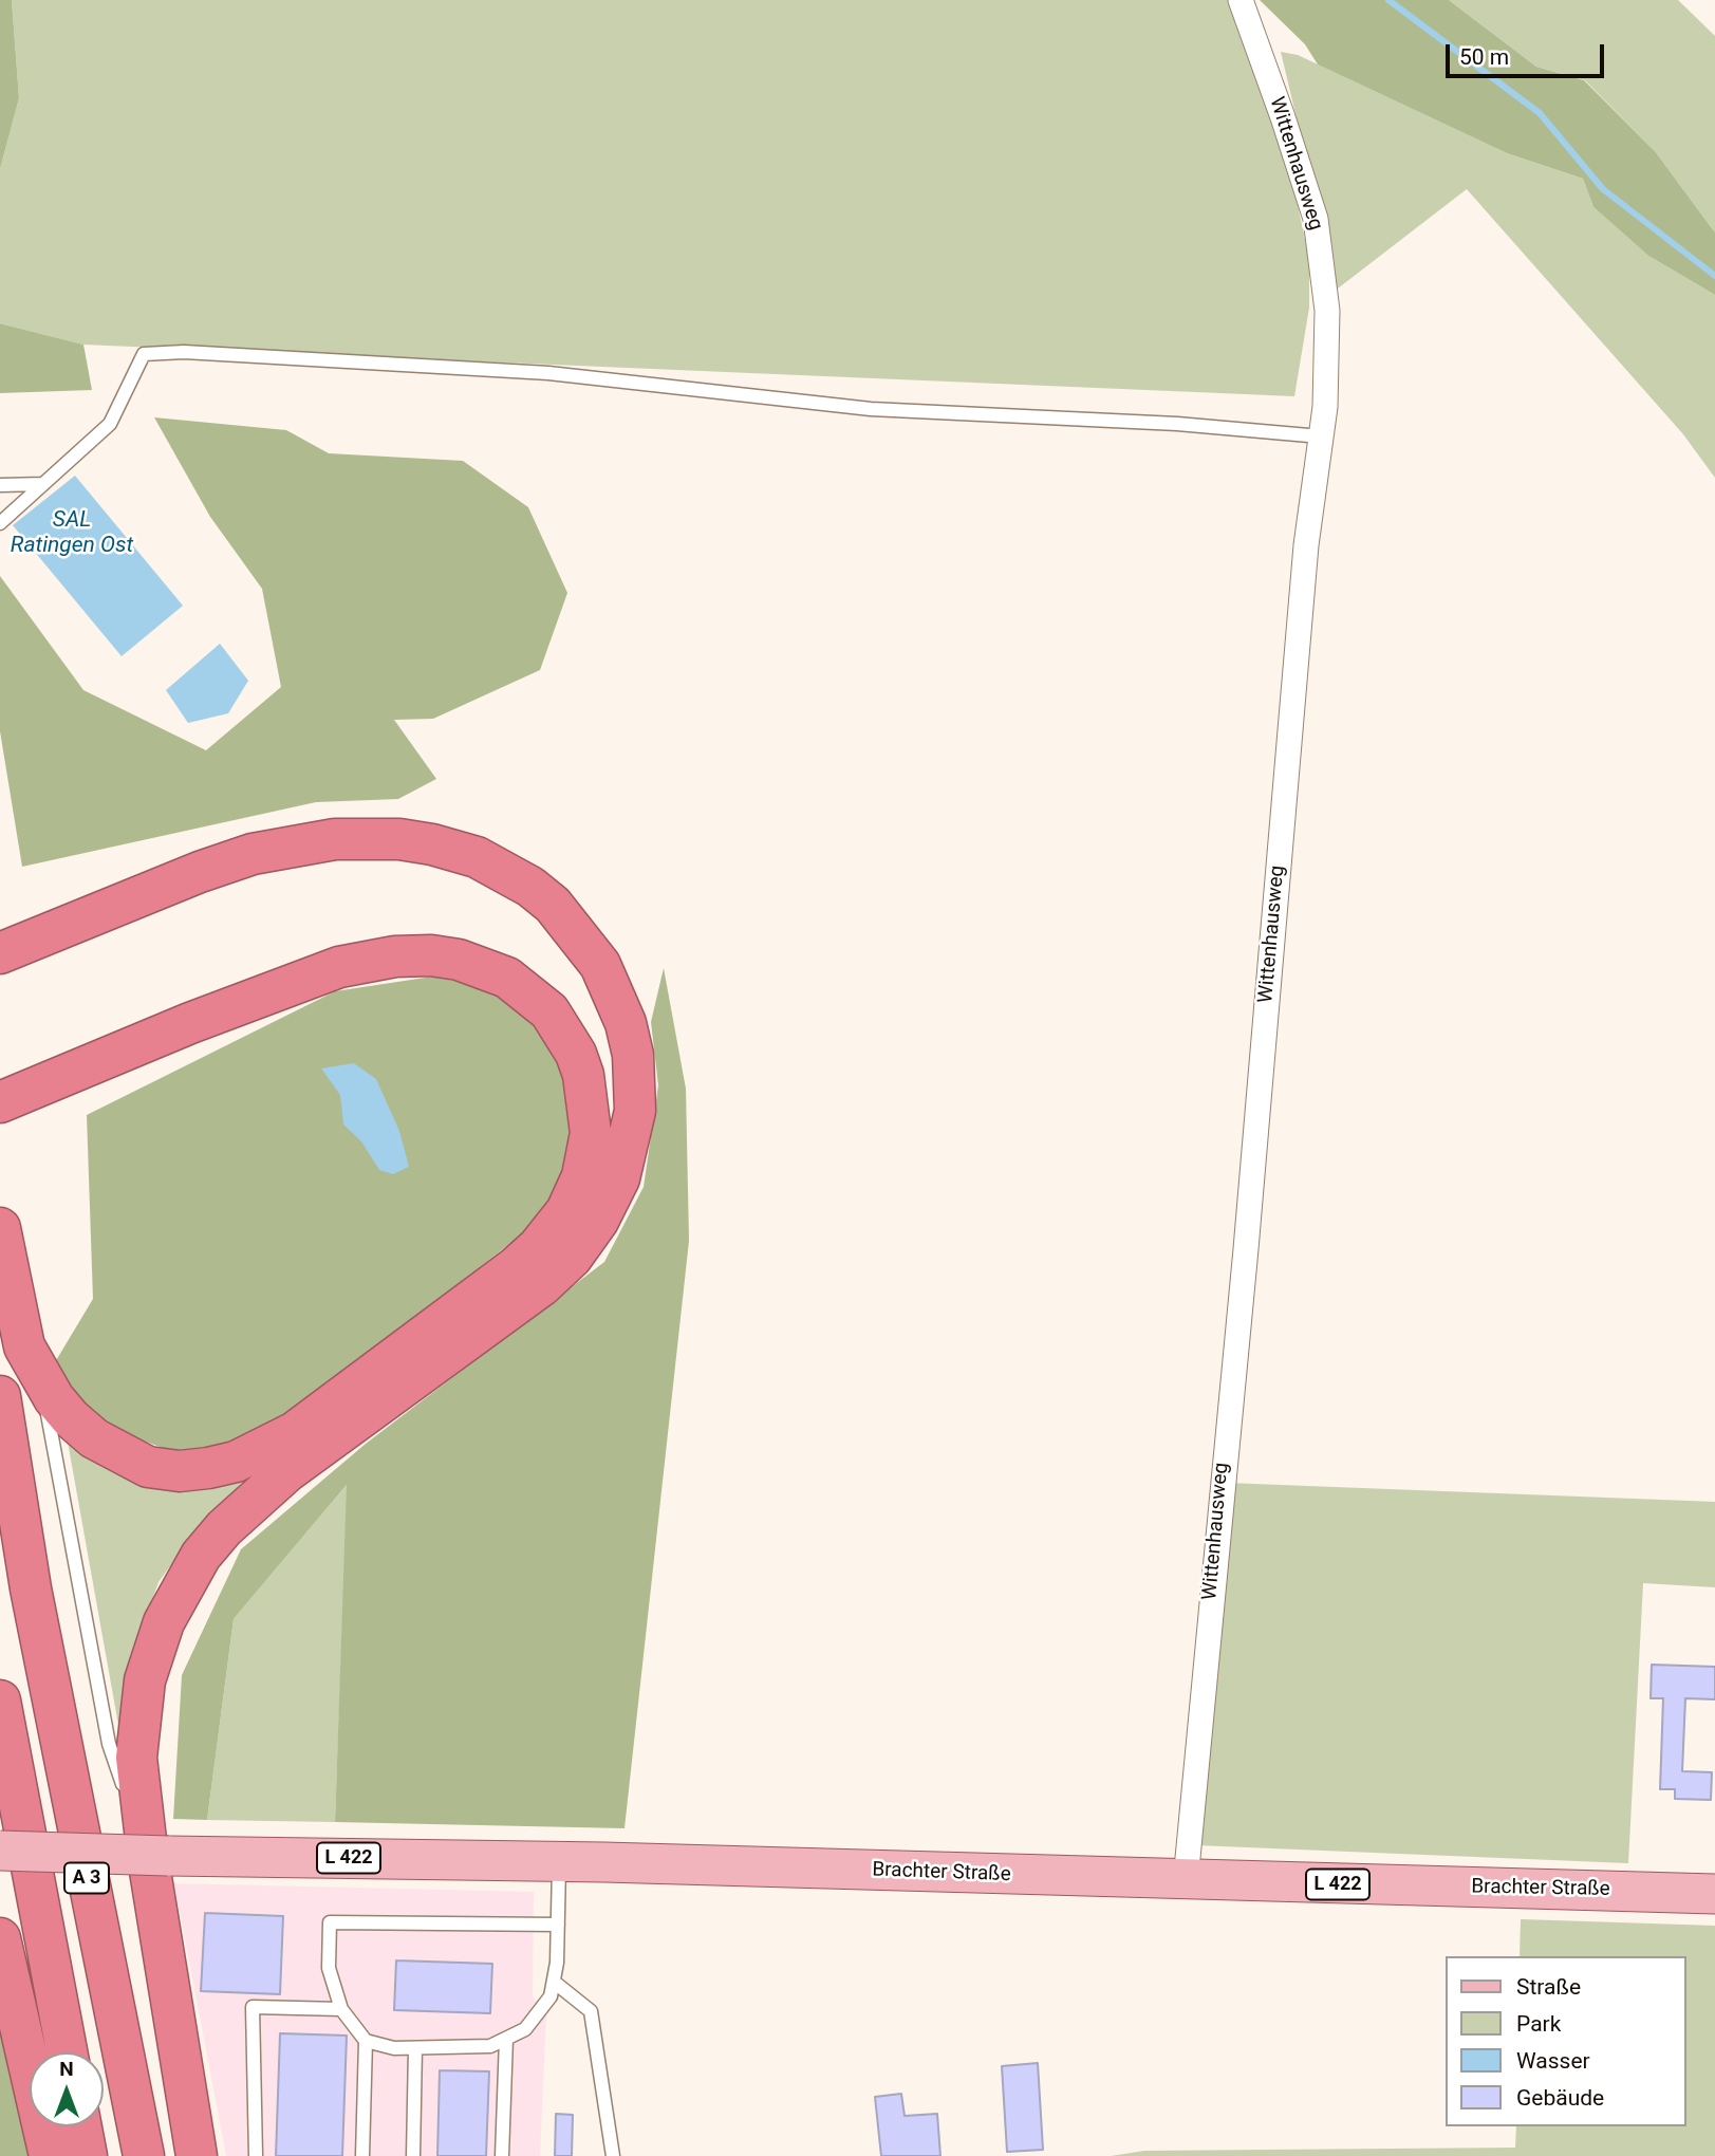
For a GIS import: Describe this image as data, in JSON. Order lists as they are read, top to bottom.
{
  "streets": {
    "highway": ["A 3"],
    "main road": ["L 422", "Brachter Straße"],
    "street": ["Wittenhausweg"]
  },
  "crossings": [
    ["Wittenhausweg", "Brachter Straße"],
    ["L 422", "Brachter Straße"]
  ],
  "water": ["SAL Ratingen Ost"],
  "legend": [
    "Straße",
    "Park",
    "Wasser",
    "Gebäude"
  ],
  "scale_bar": "50 m",
  "north": "top"
}
